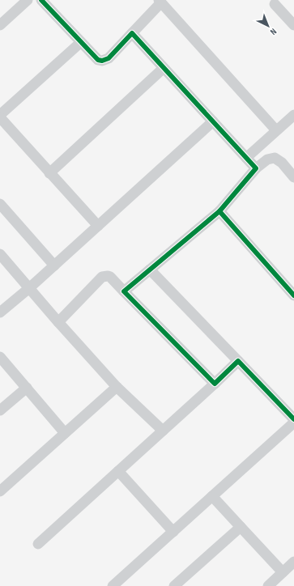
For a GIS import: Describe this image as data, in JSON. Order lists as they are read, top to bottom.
{
  "north": "bottom right"
}
